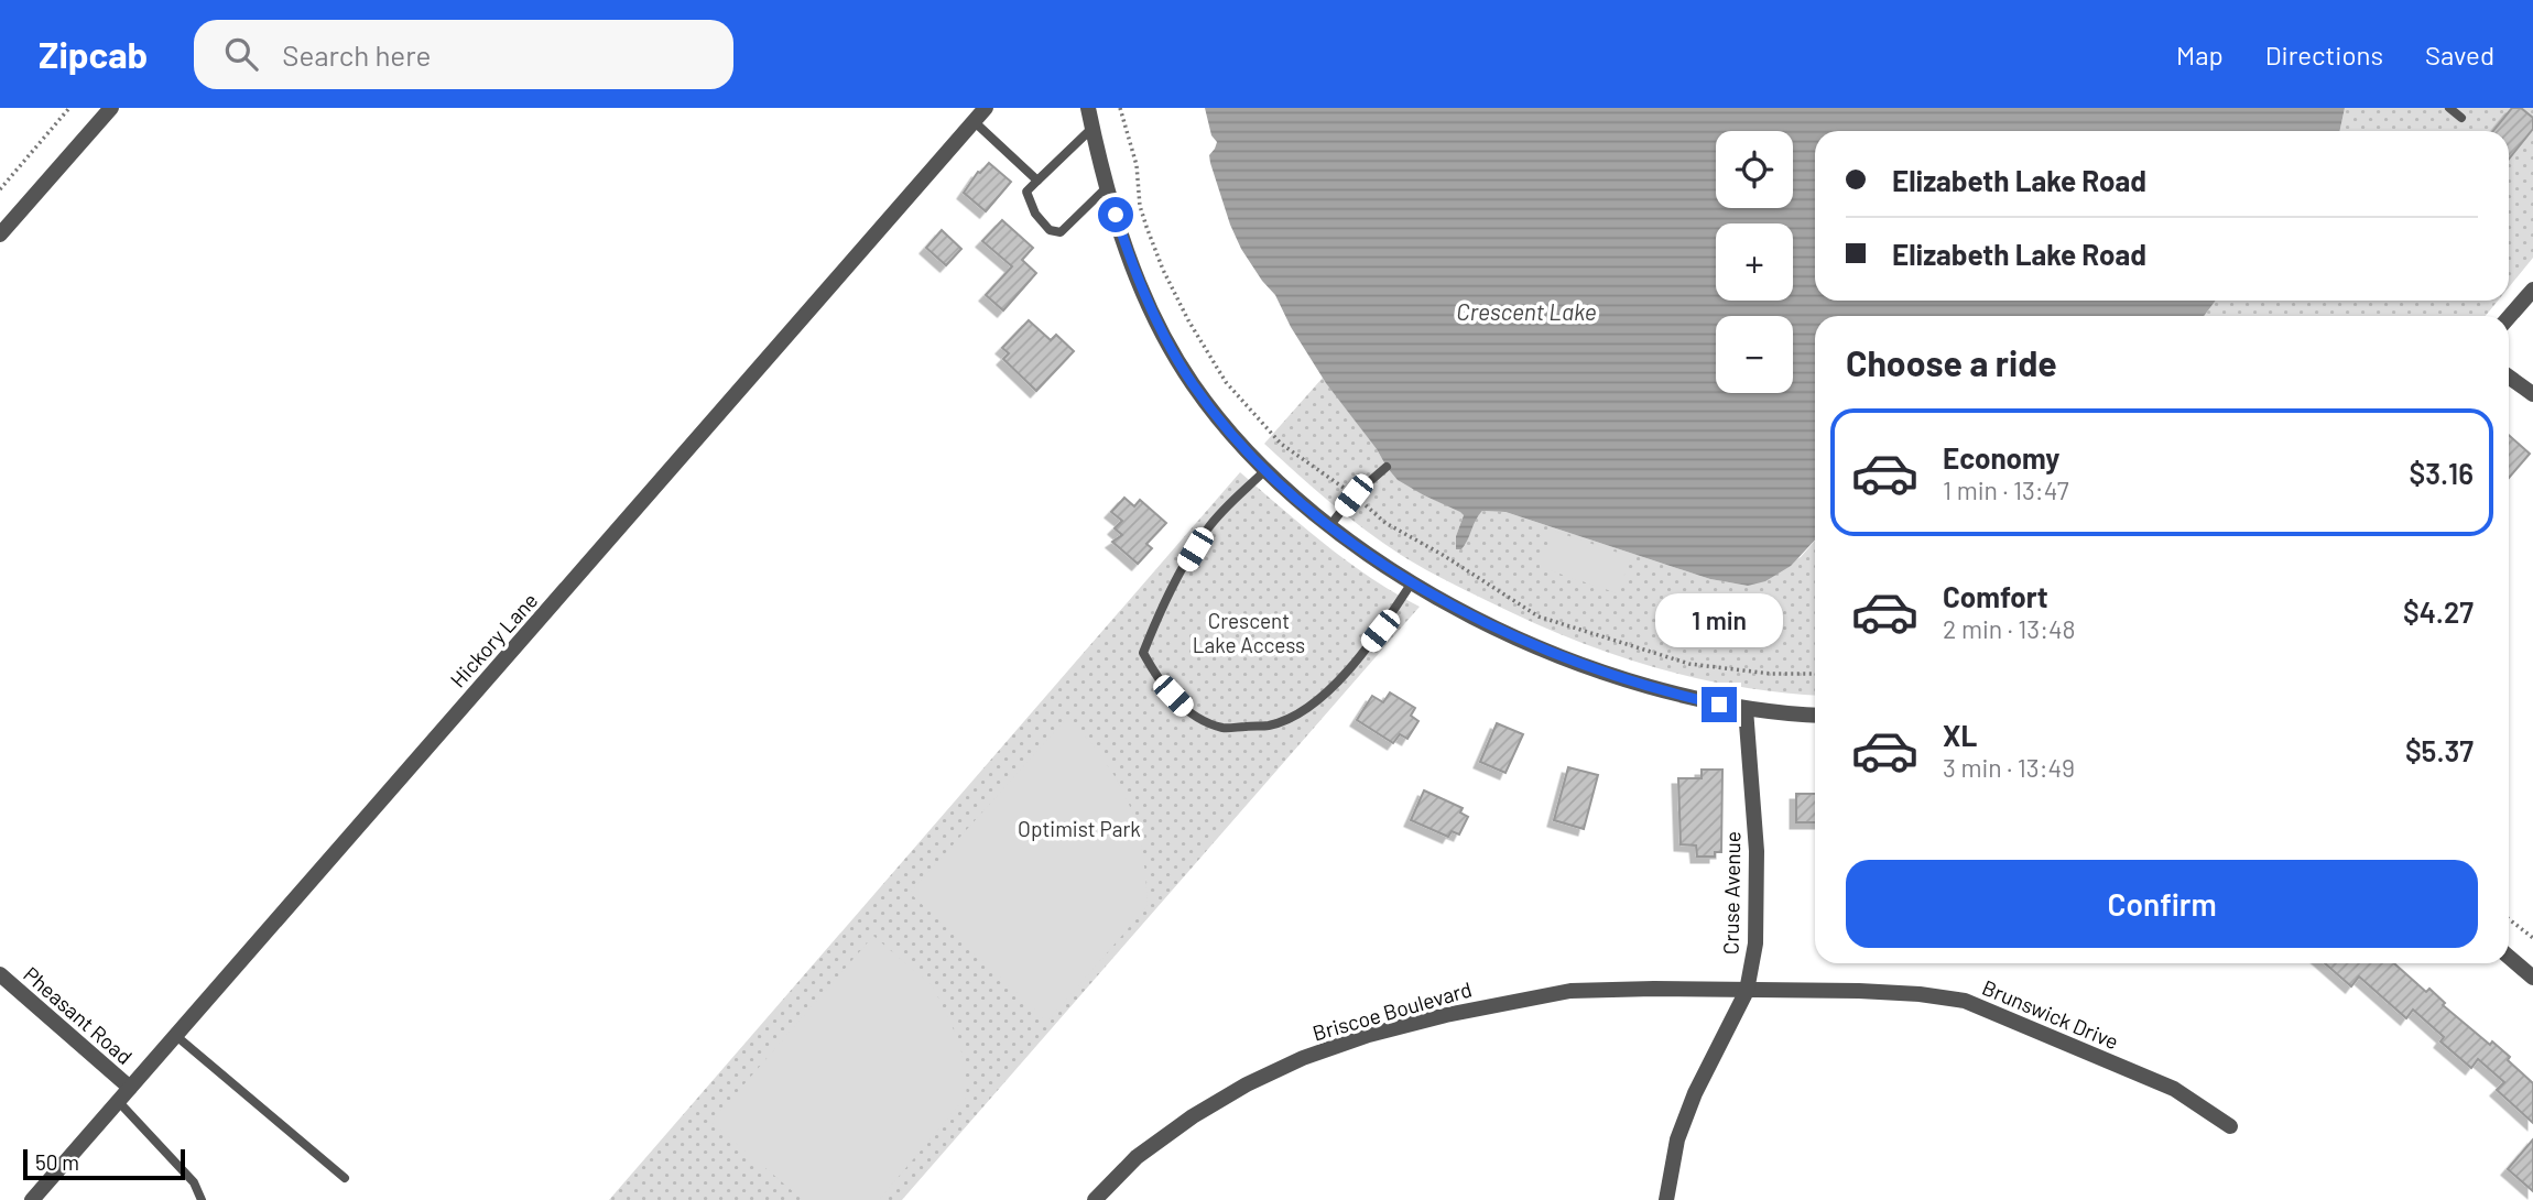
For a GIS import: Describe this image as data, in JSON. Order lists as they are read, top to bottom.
{
  "streets": {
    "street": [
      "Hickory Lane",
      "Cruse Avenue",
      "Briscoe Boulevard",
      "Brunswick Drive",
      "Pheasant Road"
    ]
  },
  "crossings": [
    ["Hickory Lane", "Pheasant Road"],
    ["Cruse Avenue", "Briscoe Boulevard"],
    ["Cruse Avenue", "Brunswick Drive"],
    ["Briscoe Boulevard", "Brunswick Drive"]
  ],
  "water": ["Crescent Lake"],
  "parks": ["Crescent Lake Access", "Optimist Park"],
  "scale_bar": "50 m",
  "page": {
    "header": "Zipcab",
    "search": "Search here",
    "nav": ["Map", "Directions", "Saved"],
    "map_buttons": ["+", "−"],
    "banner": ["Elizabeth Lake Road", "Elizabeth Lake Road"],
    "heading": "Choose a ride",
    "list": [
      {
        "name": "Economy",
        "note": "1 min · 13:47",
        "value": "$3.16"
      },
      {
        "name": "Comfort",
        "note": "2 min · 13:48",
        "value": "$4.27"
      },
      {
        "name": "XL",
        "note": "3 min · 13:49",
        "value": "$5.37"
      }
    ],
    "bubble": "1 min",
    "buttons": "Confirm",
    "scale": "50 m"
  }
}
